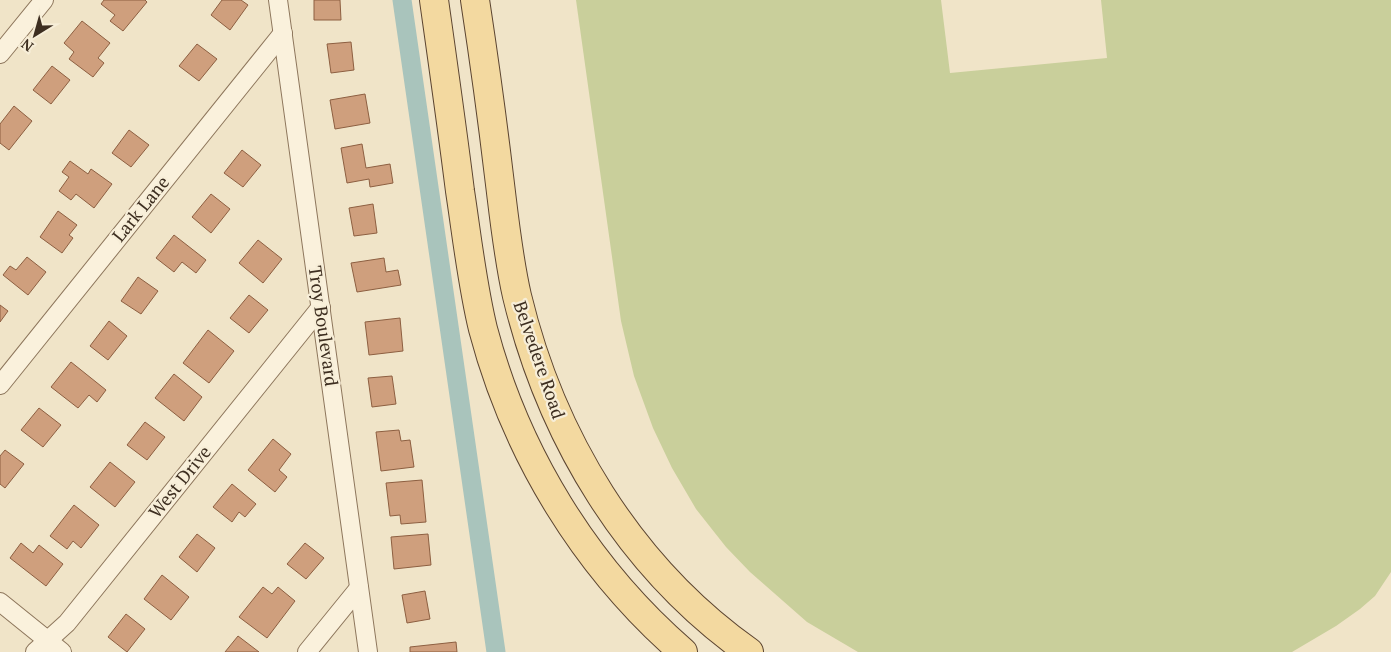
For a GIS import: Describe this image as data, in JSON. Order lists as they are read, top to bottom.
{
  "streets": {
    "main road": ["Belvedere Road"],
    "street": ["Lark Lane", "Troy Boulevard", "West Drive"]
  },
  "crossings": [
    ["Lark Lane", "Troy Boulevard"],
    ["Troy Boulevard", "West Drive"]
  ],
  "north": "bottom left"
}
